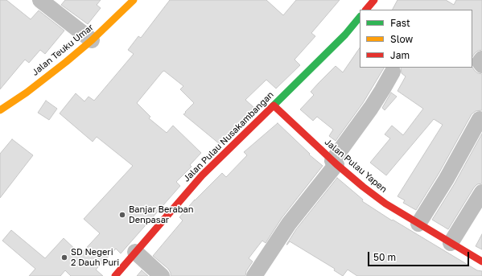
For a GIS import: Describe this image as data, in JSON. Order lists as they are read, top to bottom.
{
  "streets": {
    "street": ["Jalan Teuku Umar", "Jalan Pulau Nusakambangan", "Jalan Pulau Yapen"]
  },
  "crossings": [
    ["Jalan Pulau Nusakambangan", "Jalan Pulau Yapen"]
  ],
  "places": ["Banjar Beraban Denpasar", "SD Negeri 2 Dauh Puri"],
  "legend": ["Fast", "Slow", "Jam"],
  "scale_bar": "50 m"
}
